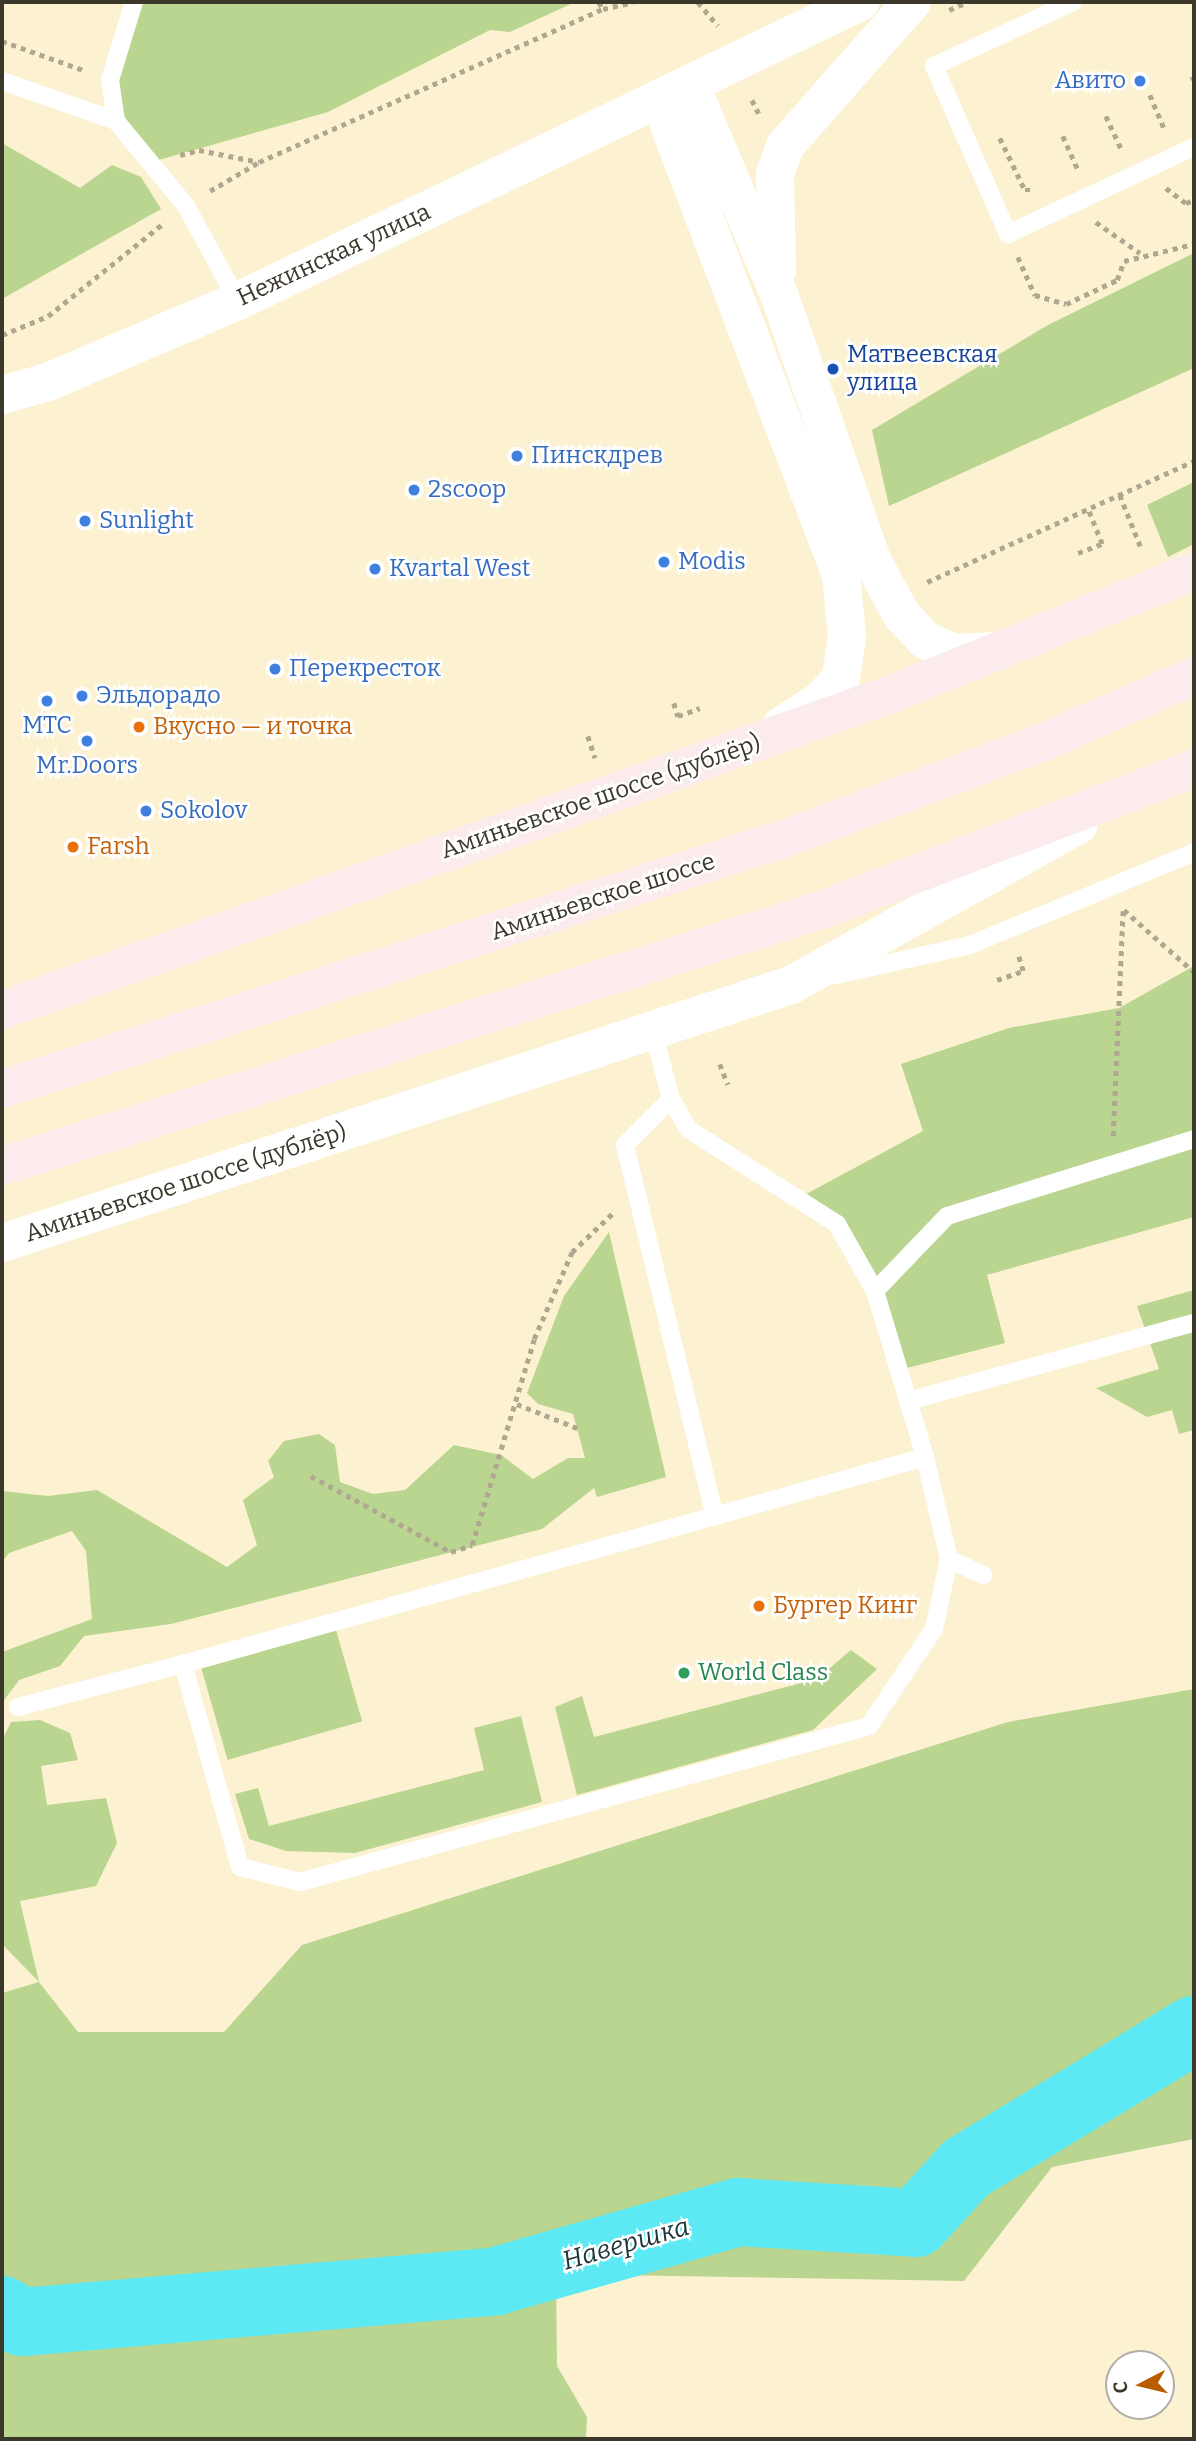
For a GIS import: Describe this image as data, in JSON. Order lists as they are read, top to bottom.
{
  "streets": {
    "main road": ["Аминьевское шоссе (дублёр)", "Аминьевское шоссе"],
    "street": ["Нежинская улица"]
  },
  "water": ["Навершка"],
  "places": [
    "Авито",
    "Матвеевская улица",
    "Пинскдрев",
    "2scoop",
    "Sunlight",
    "Modis",
    "Kvartal West",
    "Перекресток",
    "Эльдорадо",
    "МТС",
    "Вкусно — и точка",
    "Mr.Doors",
    "Sokolov",
    "Farsh",
    "Бургер Кинг",
    "World Class"
  ],
  "north": "left"
}
